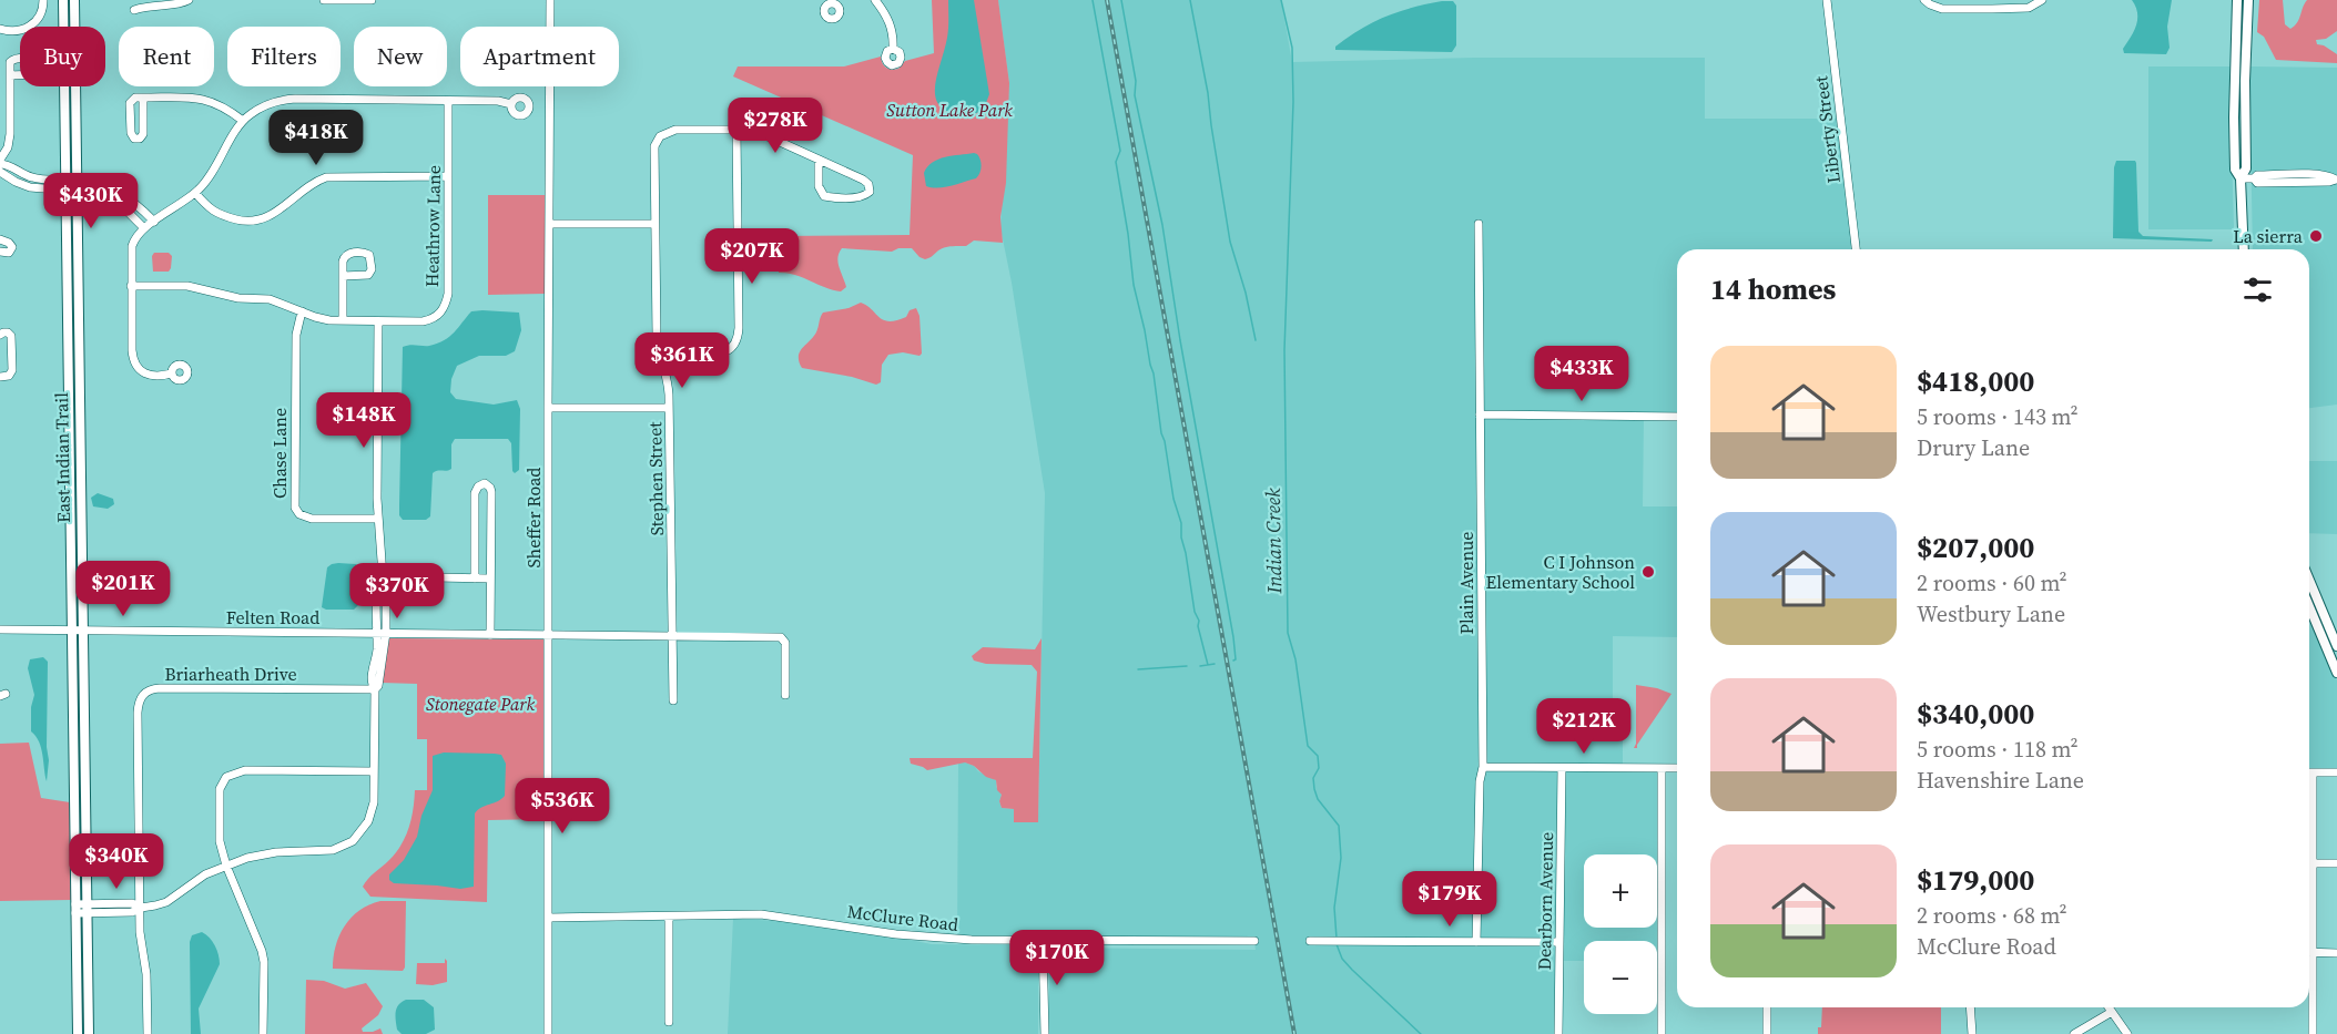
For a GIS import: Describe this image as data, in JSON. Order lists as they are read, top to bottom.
{
  "streets": {
    "main road": ["East Indian Trail"],
    "street": [
      "Liberty Street",
      "Heathrow Lane",
      "Chase Lane",
      "Stephen Street",
      "Sheffer Road",
      "Plain Avenue",
      "Felten Road",
      "Briarheath Drive",
      "Dearborn Avenue",
      "McClure Road"
    ]
  },
  "crossings": [
    ["Heathrow Lane", "Chase Lane"],
    ["East Indian Trail", "Felten Road"],
    ["Stephen Street", "Felten Road"],
    ["Sheffer Road", "Felten Road"],
    ["Sheffer Road", "McClure Road"]
  ],
  "water": ["Indian Creek"],
  "parks": ["Sutton Lake Park", "Stonegate Park"],
  "places": ["La sierra", "C I Johnson Elementary School"],
  "page": {
    "chip": [
      "Buy",
      "Rent",
      "Filters",
      "New",
      "Apartment"
    ],
    "price": [
      "$278K",
      "$418K",
      "$430K",
      "$207K",
      "$361K",
      "$433K",
      "$148K",
      "$201K",
      "$370K",
      "$212K",
      "$536K",
      "$340K",
      "$179K",
      "$170K"
    ],
    "heading": "14 homes",
    "list": [
      {
        "name": "$418,000",
        "note": "5 rooms · 143 m² · Drury Lane"
      },
      {
        "name": "$207,000",
        "note": "2 rooms · 60 m² · Westbury Lane"
      },
      {
        "name": "$340,000",
        "note": "5 rooms · 118 m² · Havenshire Lane"
      },
      {
        "name": "$179,000",
        "note": "2 rooms · 68 m² · McClure Road"
      }
    ],
    "map_buttons": ["+", "−"]
  }
}
